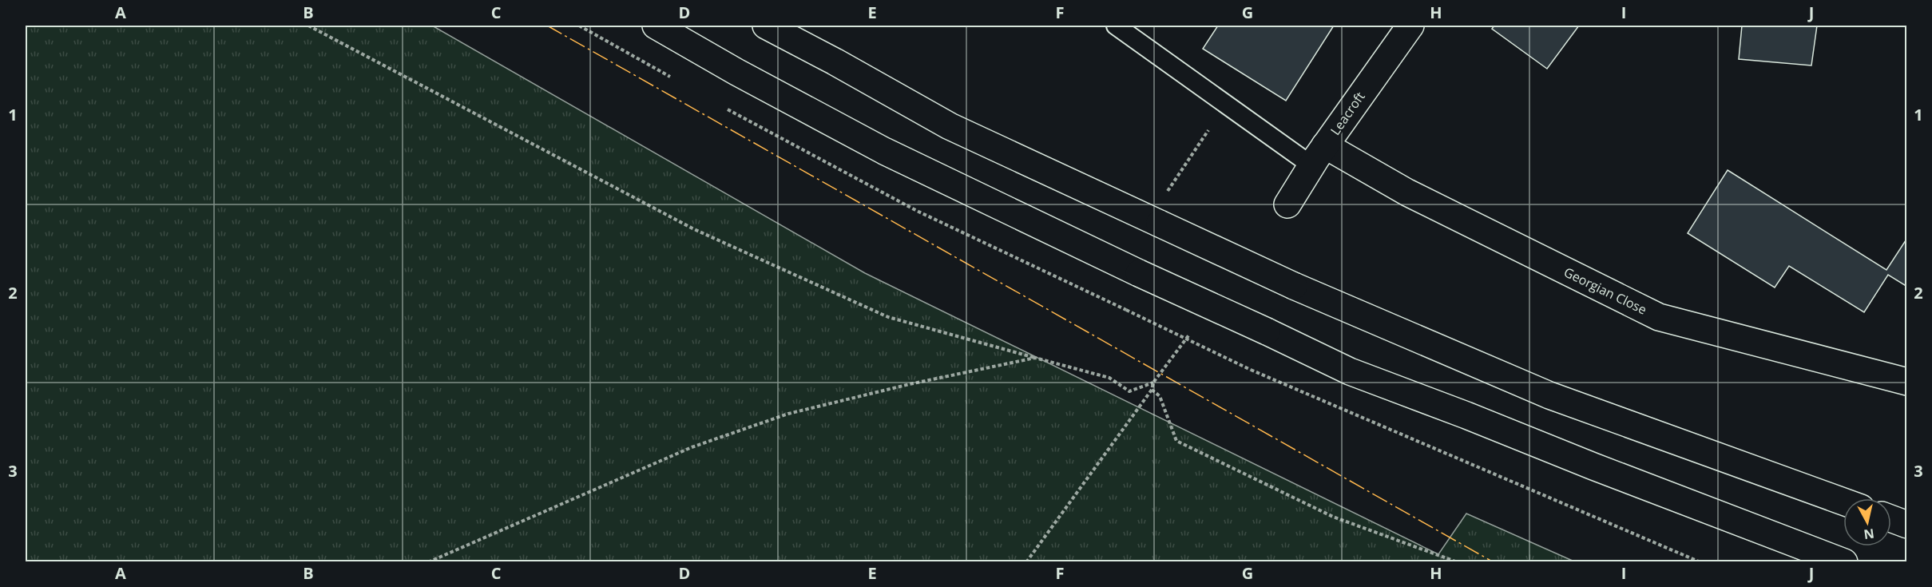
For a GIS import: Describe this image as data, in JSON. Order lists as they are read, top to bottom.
{
  "streets": {
    "main road": ["Leacroft", "Georgian Close"]
  },
  "crossings": [
    ["Leacroft", "Georgian Close"]
  ],
  "north": "bottom",
  "grid": {
    "columns": [
      "A",
      "B",
      "C",
      "D",
      "E",
      "F",
      "G",
      "H",
      "I",
      "J"
    ],
    "rows": ["1", "2", "3"]
  }
}
